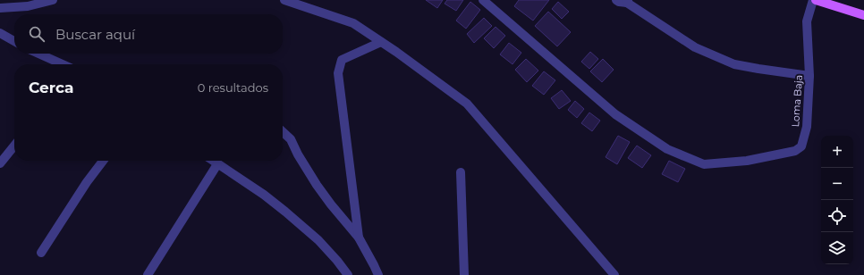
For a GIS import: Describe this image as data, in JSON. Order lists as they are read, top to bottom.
{
  "streets": {
    "street": ["Loma Baja"]
  },
  "page": {
    "search": "Buscar aquí",
    "heading": ["Cerca", "0 resultados"],
    "map_buttons": ["+", "−"]
  }
}
